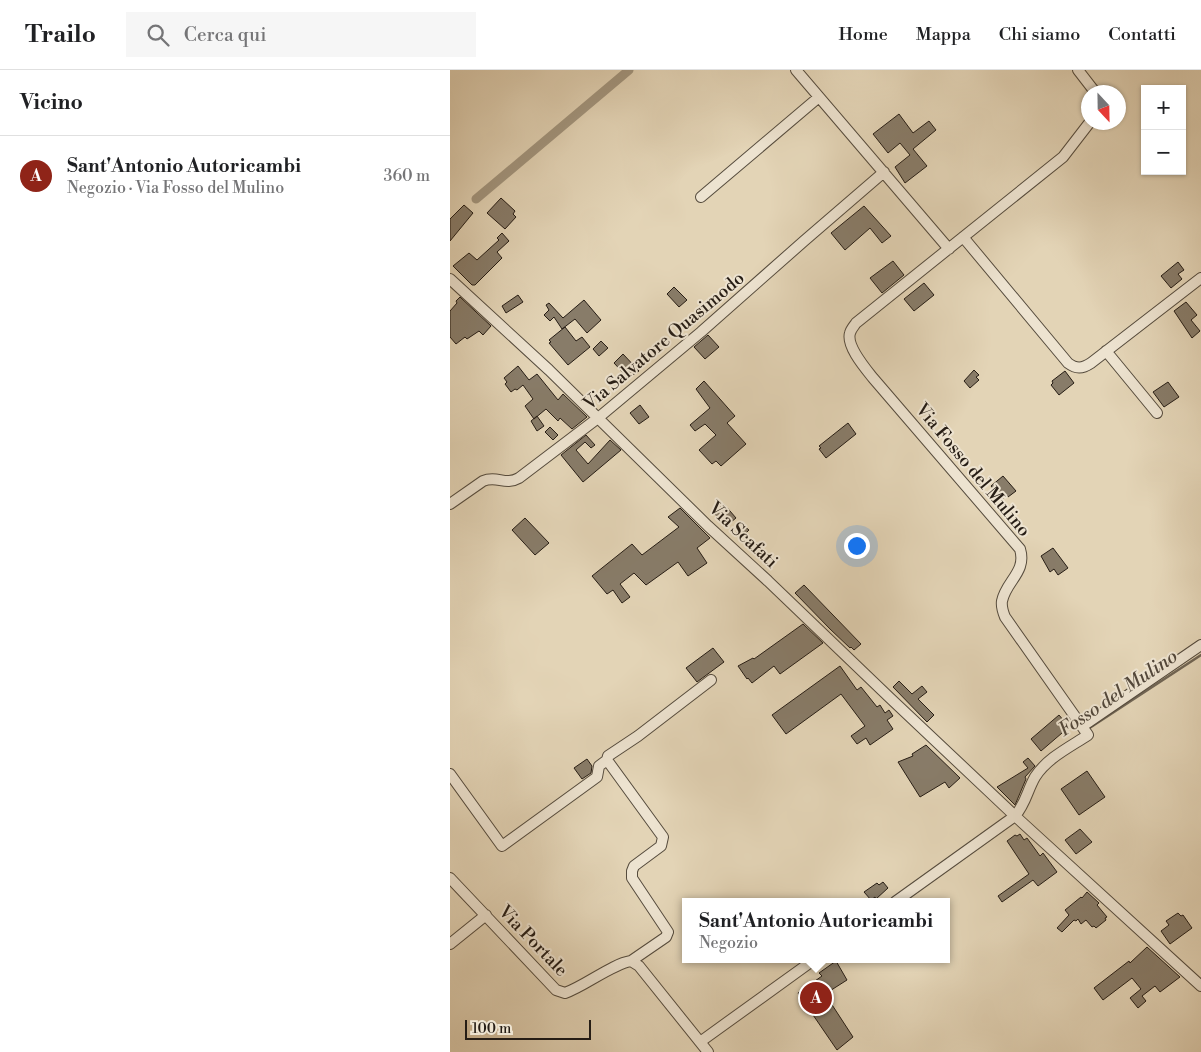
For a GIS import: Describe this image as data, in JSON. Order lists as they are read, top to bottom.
{
  "streets": {
    "street": [
      "Via Salvatore Quasimodo",
      "Via Fosso del Mulino",
      "Via Scafati",
      "Via Portale"
    ]
  },
  "crossings": [
    ["Via Salvatore Quasimodo", "Via Scafati"]
  ],
  "water": ["Fosso del Mulino"],
  "scale_bar": "100 m",
  "north": "bottom",
  "page": {
    "header": "Trailo",
    "search": "Cerca qui",
    "nav": [
      "Home",
      "Mappa",
      "Chi siamo",
      "Contatti"
    ],
    "heading": "Vicino",
    "map_buttons": ["+", "−"],
    "list": [
      {
        "mark": "A",
        "name": "Sant'Antonio Autoricambi",
        "note": "Negozio · Via Fosso del Mulino",
        "value": "360 m"
      }
    ],
    "popup": ["Sant'Antonio Autoricambi", "Negozio"],
    "pins": "A",
    "scale": "100 m"
  }
}
